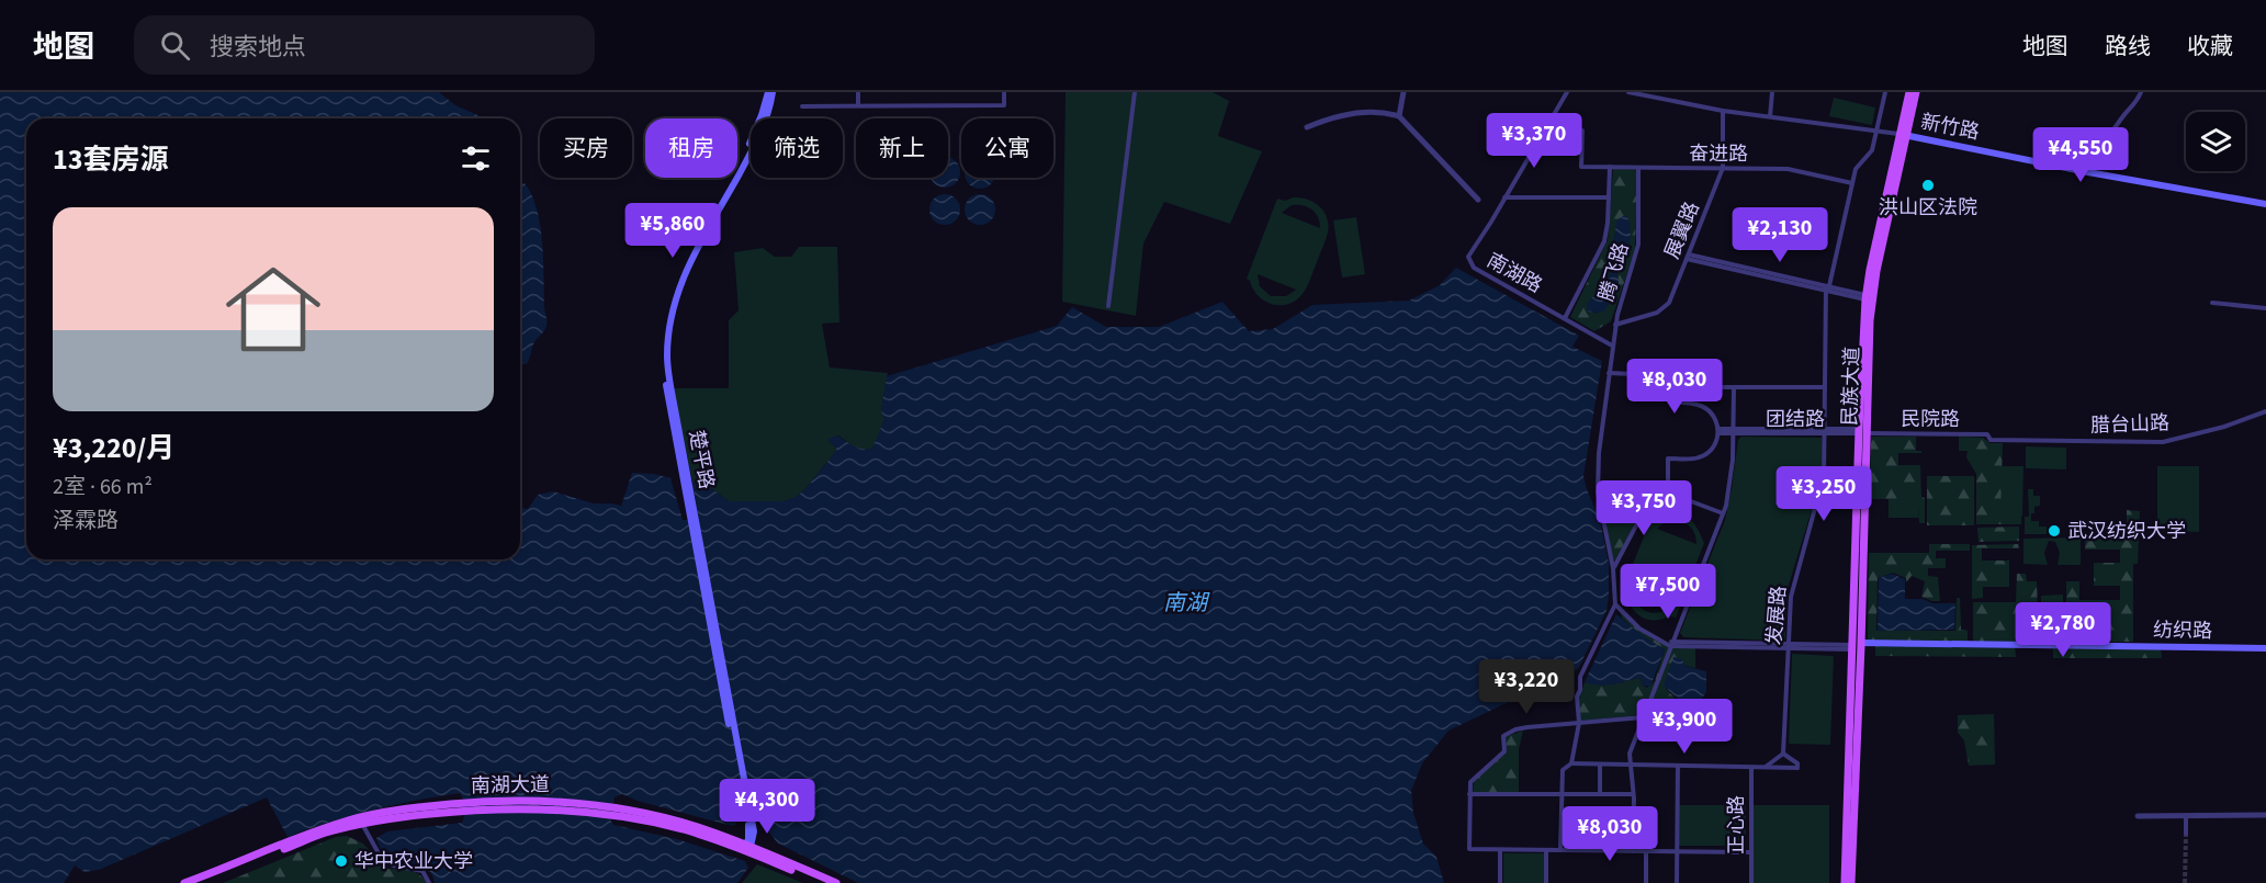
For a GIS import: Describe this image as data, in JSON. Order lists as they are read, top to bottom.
{
  "streets": {
    "main road": [
      "新竹路",
      "民族大道",
      "楚平路",
      "纺织路",
      "南湖大道"
    ],
    "street": [
      "奋进路",
      "展翼路",
      "腾飞路",
      "南湖路",
      "团结路",
      "民院路",
      "腊台山路",
      "发展路",
      "正心路"
    ]
  },
  "crossings": [
    ["新竹路", "民族大道"],
    ["奋进路", "展翼路"],
    ["奋进路", "腾飞路"],
    ["奋进路", "南湖路"],
    ["奋进路", "发展路"],
    ["展翼路", "腾飞路"],
    ["腾飞路", "南湖路"],
    ["民族大道", "团结路"],
    ["民族大道", "民院路"],
    ["民族大道", "纺织路"],
    ["团结路", "民院路"],
    ["团结路", "发展路"],
    ["民院路", "腊台山路"],
    ["楚平路", "南湖大道"]
  ],
  "water": ["南湖"],
  "places": ["洪山区法院", "武汉纺织大学", "华中农业大学"],
  "page": {
    "header": "地图",
    "search": "搜索地点",
    "nav": ["地图", "路线", "收藏"],
    "price": [
      "¥3,370",
      "¥4,550",
      "¥5,860",
      "¥2,130",
      "¥8,030",
      "¥3,250",
      "¥3,750",
      "¥7,500",
      "¥2,780",
      "¥3,220",
      "¥3,900",
      "¥4,300",
      "¥8,030"
    ],
    "chip": [
      "买房",
      "租房",
      "筛选",
      "新上",
      "公寓"
    ],
    "heading": "13套房源",
    "list": [
      {
        "name": "¥3,220/月",
        "note": "2室 · 66 m² · 泽霖路"
      }
    ]
  }
}
